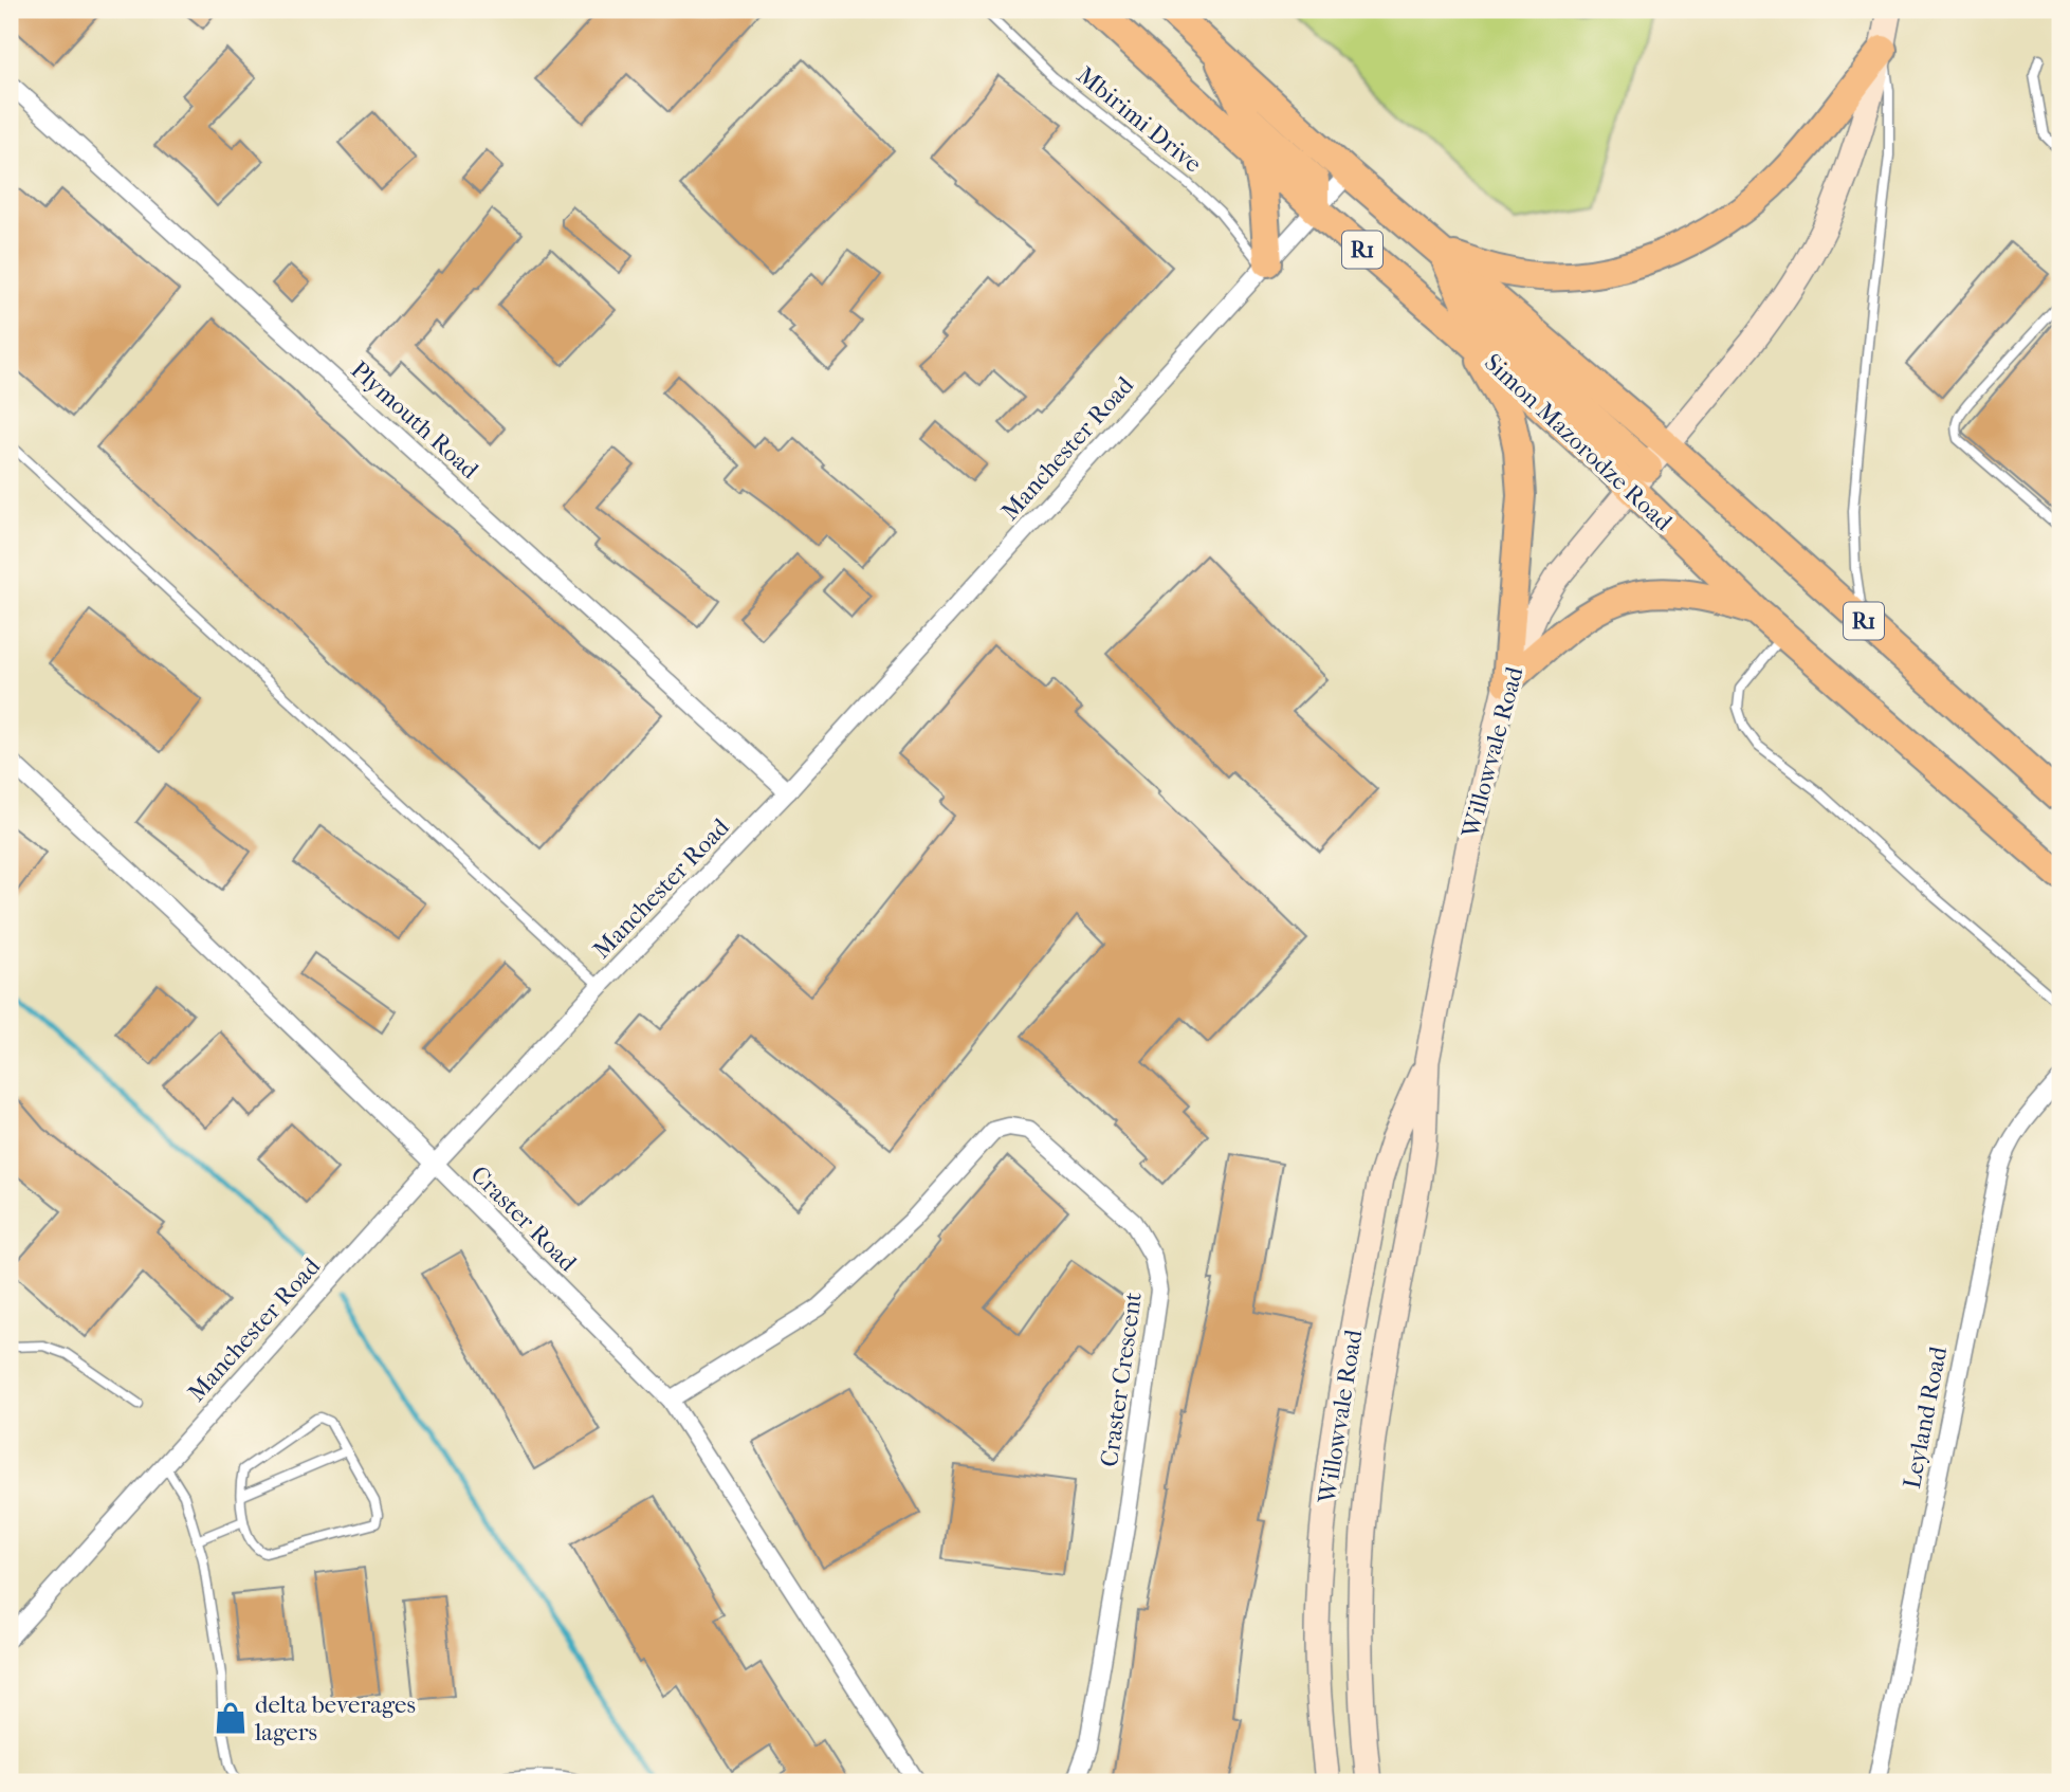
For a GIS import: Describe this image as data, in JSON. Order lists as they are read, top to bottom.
{
  "streets": {
    "highway": ["R1", "Simon Mazorodze Road"],
    "main road": ["Willowvale Road"],
    "street": [
      "Plymouth Road",
      "Manchester Road",
      "Craster Road",
      "Craster Crescent",
      "Leyland Road"
    ],
    "lane": ["Mbirimi Drive"]
  },
  "crossings": [
    ["Mbirimi Drive", "Manchester Road"],
    ["Plymouth Road", "Manchester Road"],
    ["Simon Mazorodze Road", "Manchester Road"],
    ["Simon Mazorodze Road", "Willowvale Road"],
    ["Manchester Road", "Craster Road"],
    ["Craster Road", "Craster Crescent"]
  ],
  "places": {
    "shop": ["delta beverages lagers"]
  }
}
